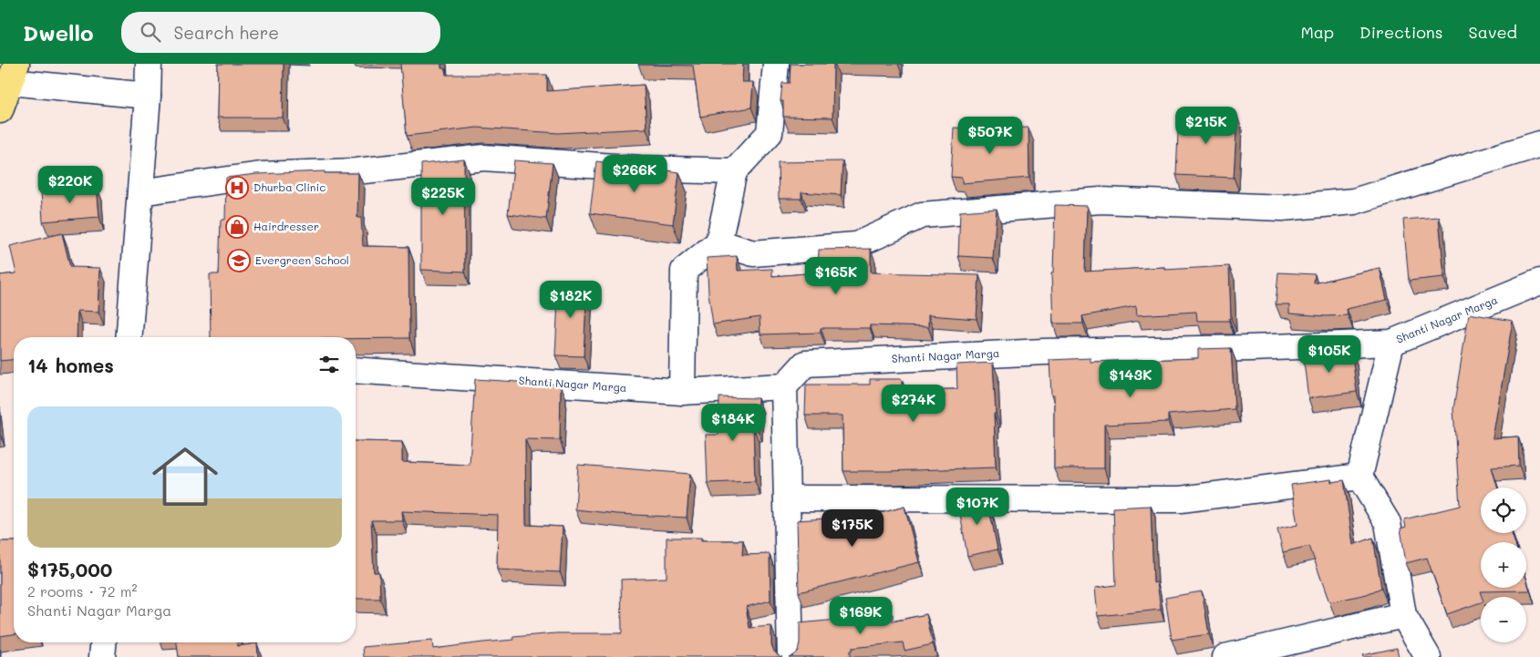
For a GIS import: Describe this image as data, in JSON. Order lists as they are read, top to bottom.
{
  "streets": {
    "street": ["Shanti Nagar Marga"]
  },
  "places": {
    "hospital": ["Dhurba Clinic"],
    "shop": ["Hairdresser"],
    "school or university": ["Evergreen School"]
  },
  "page": {
    "header": "Dwello",
    "search": "Search here",
    "nav": ["Map", "Directions", "Saved"],
    "price": [
      "$215K",
      "$507K",
      "$266K",
      "$220K",
      "$225K",
      "$165K",
      "$182K",
      "$105K",
      "$143K",
      "$274K",
      "$184K",
      "$107K",
      "$175K",
      "$169K"
    ],
    "heading": "14 homes",
    "list": [
      {
        "name": "$175,000",
        "note": "2 rooms · 72 m² · Shanti Nagar Marga"
      }
    ],
    "map_buttons": ["+", "−"]
  }
}
